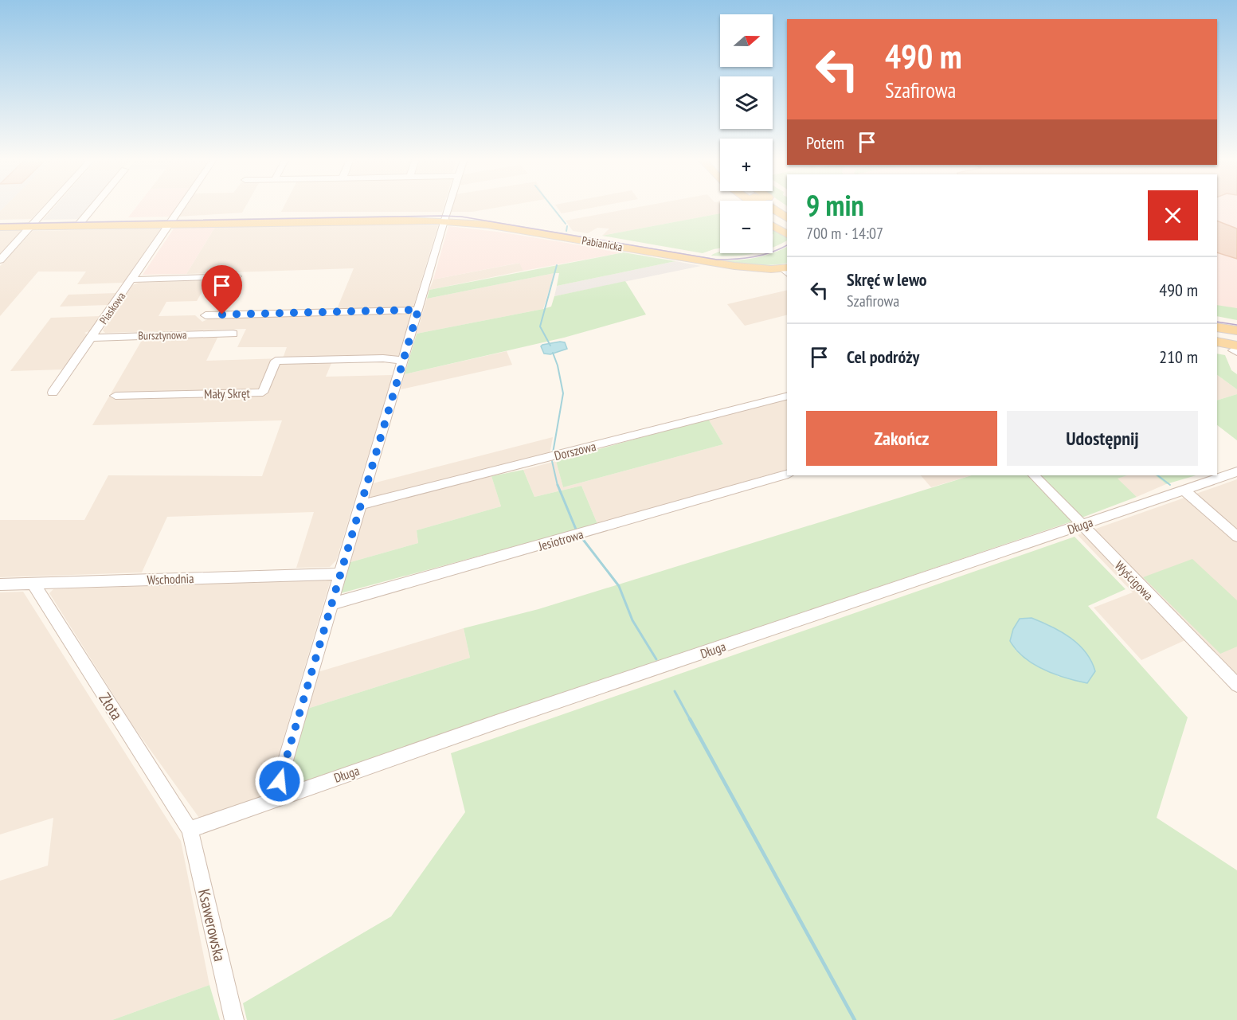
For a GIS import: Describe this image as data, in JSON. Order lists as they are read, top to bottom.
{
  "streets": {
    "main road": ["Pabianicka"],
    "street": [
      "Piaskowa",
      "Bursztynowa",
      "Mały Skręt",
      "Dorszowa",
      "Długa",
      "Jesiotrowa",
      "Wschodnia",
      "Wyścigowa",
      "Złota",
      "Ksawerowska"
    ]
  },
  "crossings": [
    ["Pabianicka", "Piaskowa"],
    ["Piaskowa", "Bursztynowa"],
    ["Długa", "Wyścigowa"],
    ["Długa", "Złota"],
    ["Długa", "Ksawerowska"],
    ["Wschodnia", "Złota"],
    ["Złota", "Ksawerowska"]
  ],
  "north": "right",
  "page": {
    "map_buttons": ["+", "−"],
    "turn": ["490 m", "Szafirowa"],
    "then": "Potem",
    "heading": ["9 min", "700 m · 14:07"],
    "list": [
      {
        "name": "Skręć w lewo",
        "note": "Szafirowa",
        "value": "490 m"
      },
      {
        "name": "Cel podróży",
        "value": "210 m"
      }
    ],
    "buttons": ["Zakończ", "Udostępnij"]
  }
}
